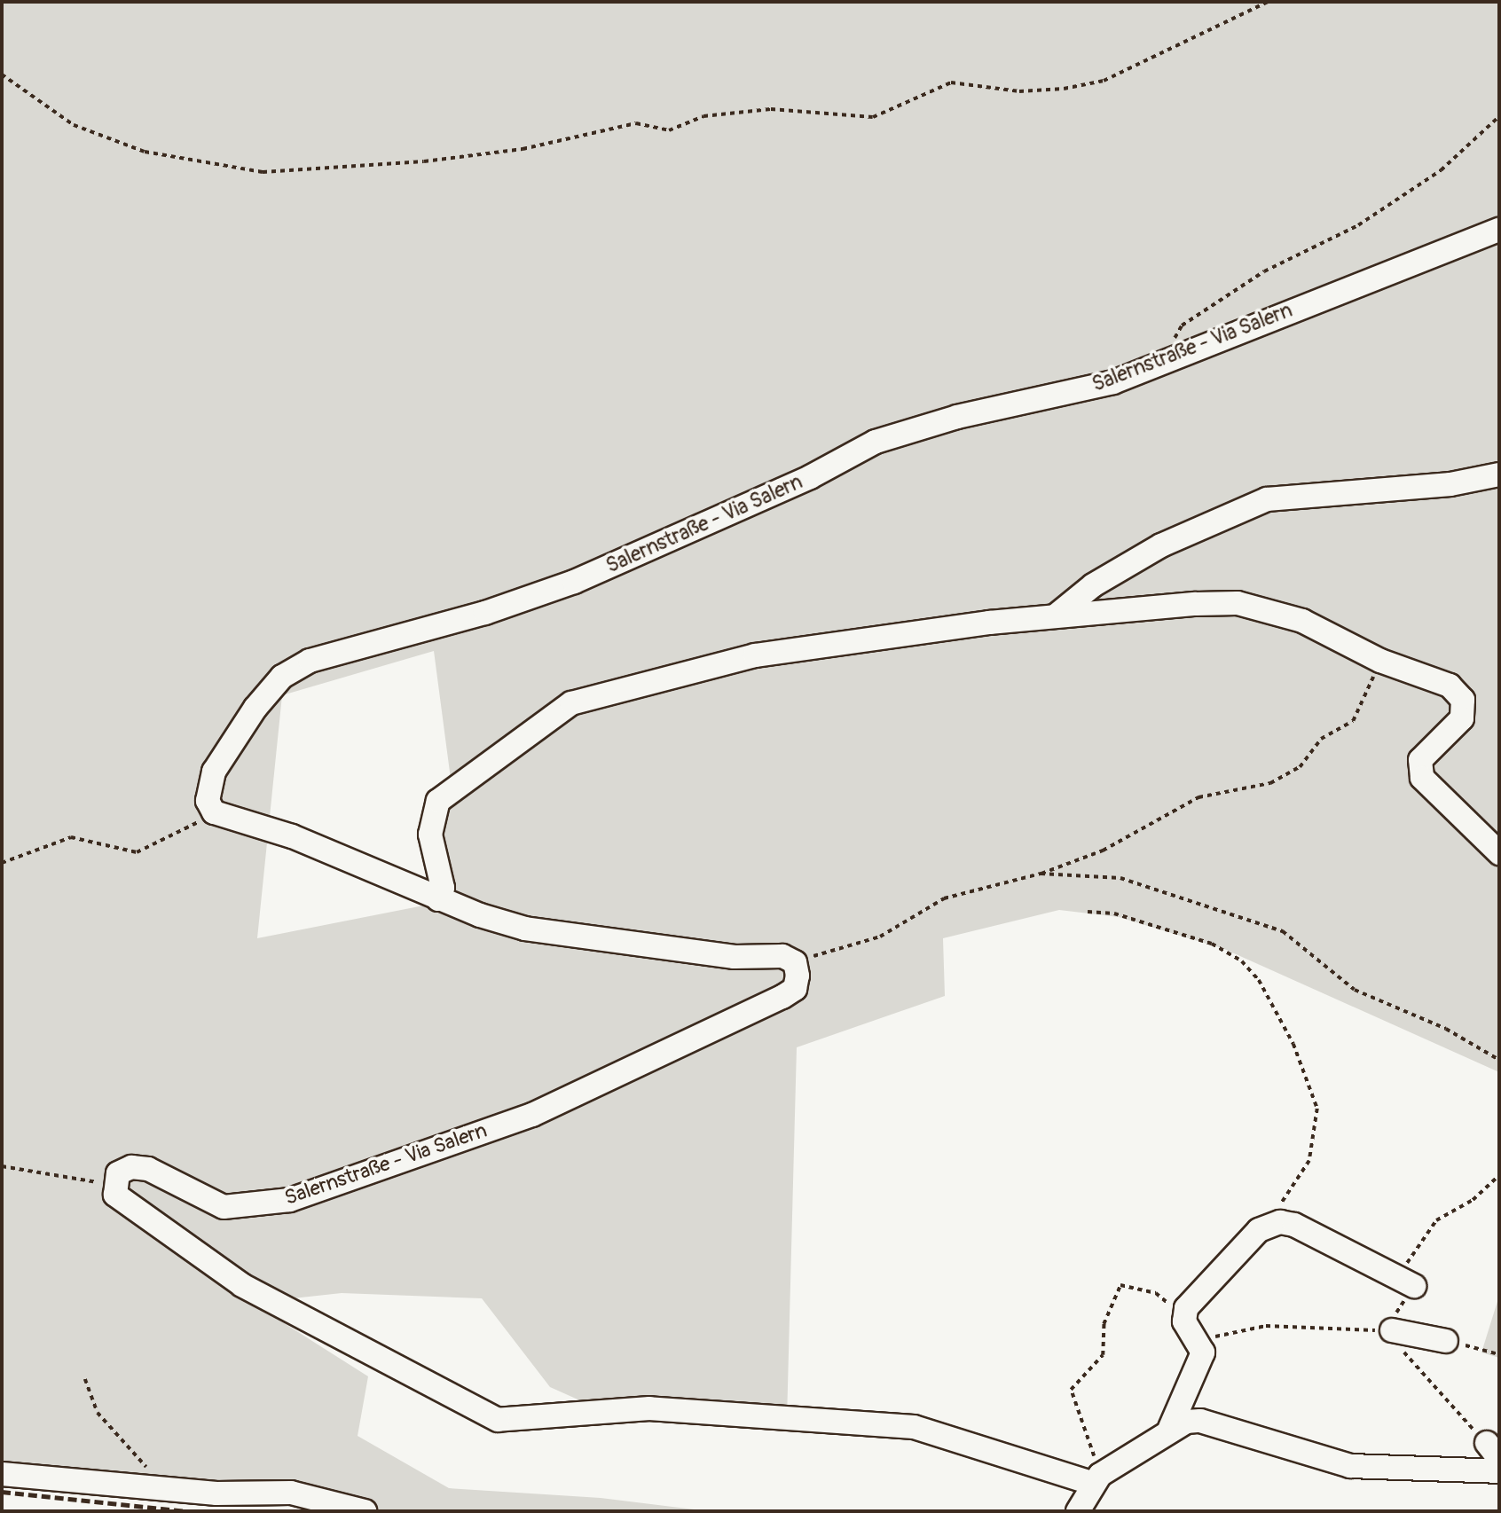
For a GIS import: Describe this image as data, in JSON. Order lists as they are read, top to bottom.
{
  "streets": {
    "street": ["Salernstraße - Via Salern"]
  }
}
